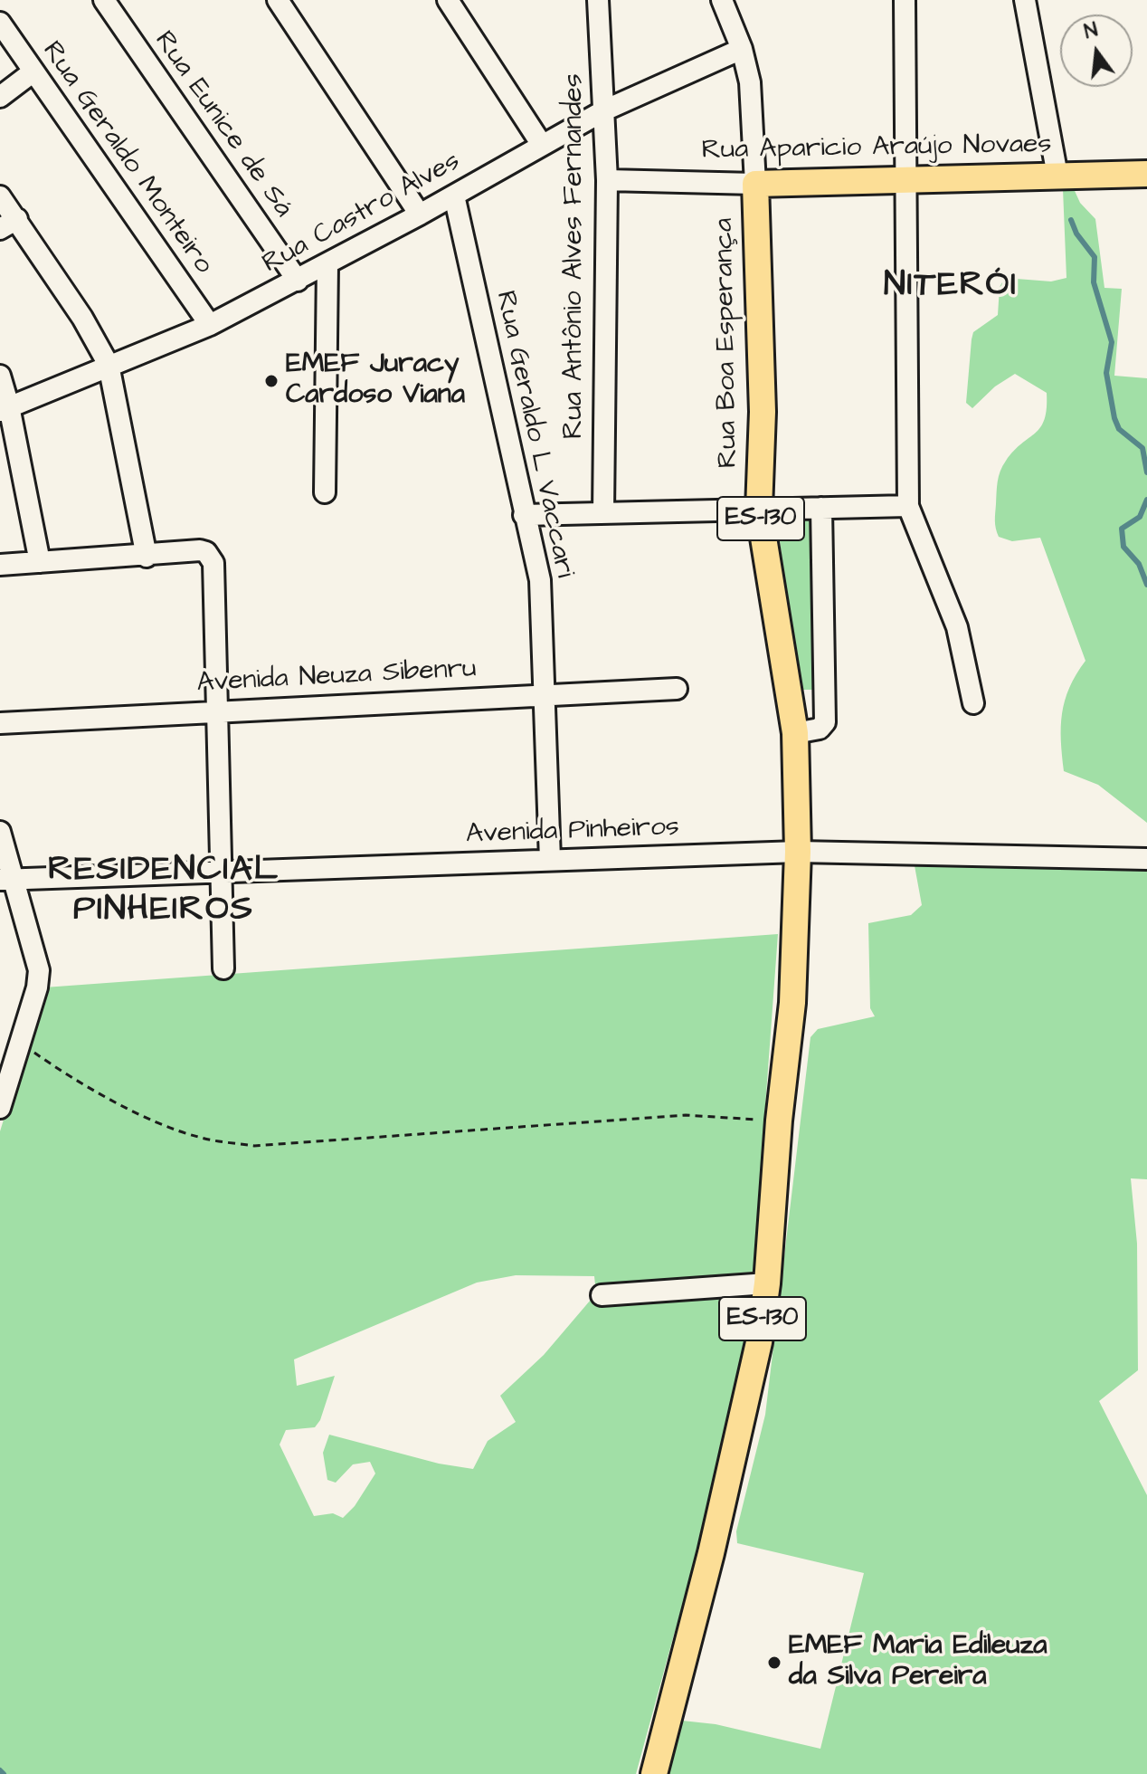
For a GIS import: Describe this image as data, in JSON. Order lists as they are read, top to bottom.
{
  "streets": {
    "main road": ["Rua Aparicio Araújo Novaes", "Rua Boa Esperança", "ES-130"],
    "street": [
      "Rua Eunice de Sá",
      "Rua Geraldo Monteiro",
      "Rua Castro Alves",
      "Rua Antônio Alves Fernandes",
      "Rua Geraldo L Vaccari",
      "Avenida Neuza Sibenru",
      "Avenida Pinheiros"
    ]
  },
  "crossings": [
    ["Rua Eunice de Sá", "Rua Castro Alves"],
    ["Rua Aparicio Araújo Novaes", "Rua Antônio Alves Fernandes"],
    ["Rua Aparicio Araújo Novaes", "Rua Boa Esperança"],
    ["Rua Geraldo Monteiro", "Rua Castro Alves"],
    ["Rua Castro Alves", "Rua Antônio Alves Fernandes"],
    ["Rua Castro Alves", "Rua Boa Esperança"],
    ["Rua Castro Alves", "Rua Geraldo L Vaccari"],
    ["Rua Boa Esperança", "ES-130"],
    ["Rua Boa Esperança", "Avenida Pinheiros"],
    ["Rua Geraldo L Vaccari", "Avenida Neuza Sibenru"],
    ["Rua Geraldo L Vaccari", "Avenida Pinheiros"],
    ["ES-130", "Avenida Pinheiros"]
  ],
  "districts": ["NITERÓI", "RESIDENCIAL PINHEIROS"],
  "places": ["EMEF Juracy Cardoso Viana", "EMEF Maria Edileuza da Silva Pereira"],
  "north": "top"
}
